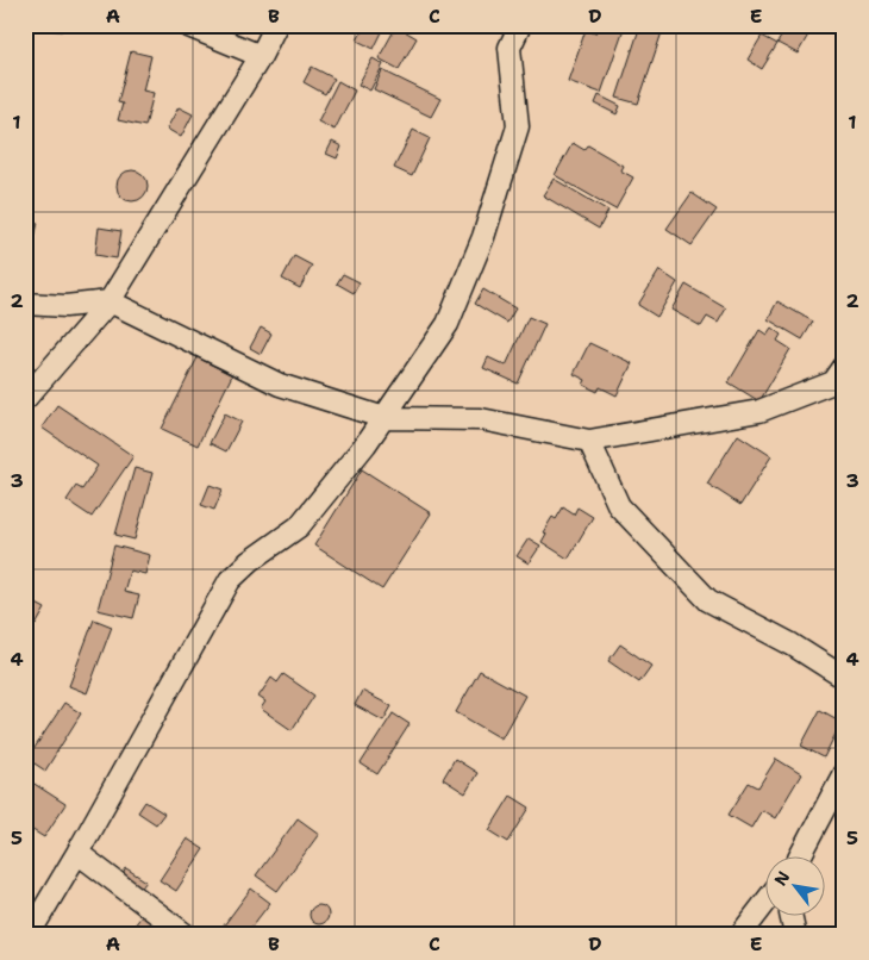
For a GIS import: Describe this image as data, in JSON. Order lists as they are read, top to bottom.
{
  "north": "top left",
  "grid": {
    "columns": [
      "A",
      "B",
      "C",
      "D",
      "E"
    ],
    "rows": [
      "1",
      "2",
      "3",
      "4",
      "5"
    ]
  }
}
